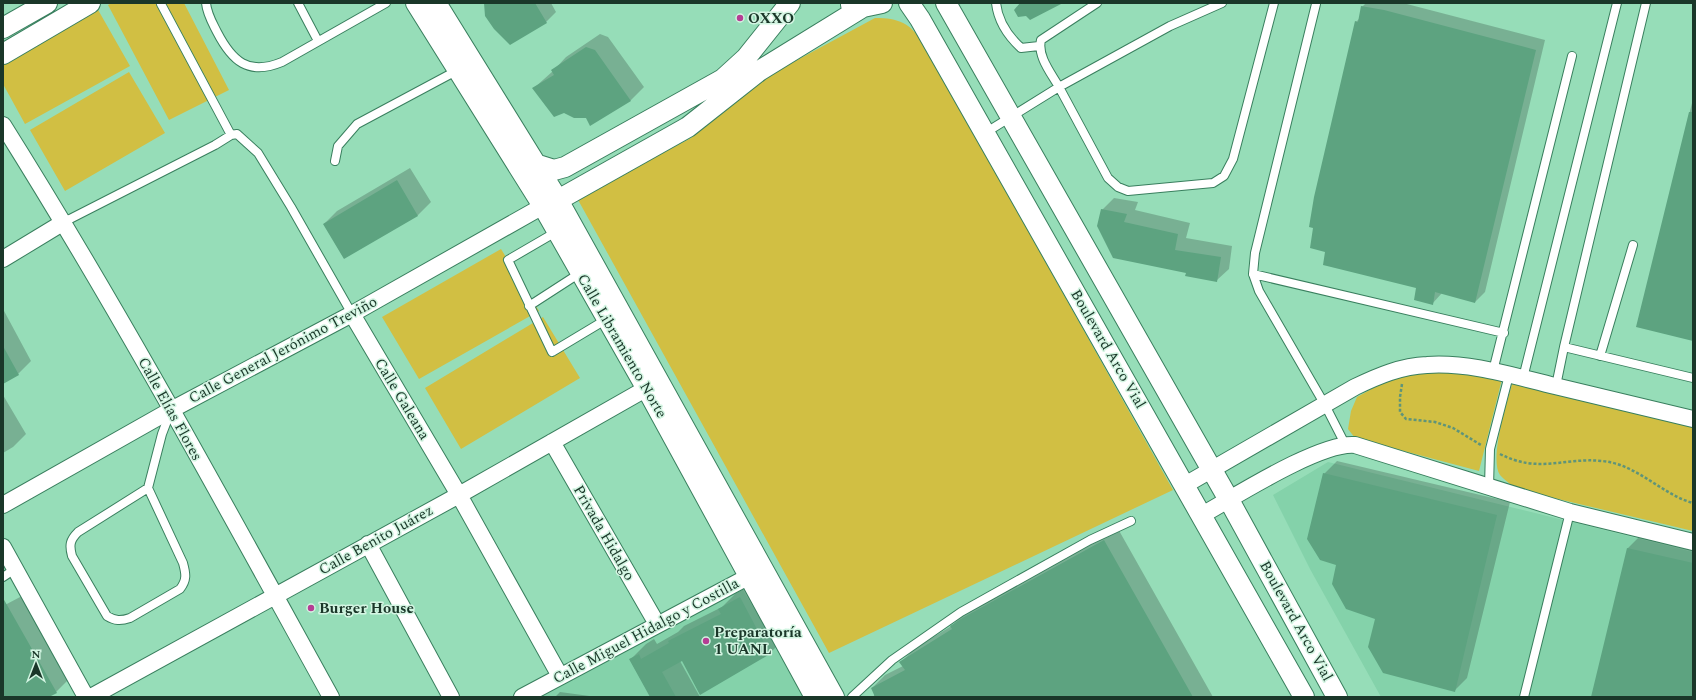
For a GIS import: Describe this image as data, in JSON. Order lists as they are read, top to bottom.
{
  "streets": {
    "street": [
      "Calle Libramiento Norte",
      "Boulevard Arco Vial",
      "Calle General Jerónimo Treviño",
      "Calle Galeana",
      "Calle Elías Flores",
      "Privada Hidalgo",
      "Calle Benito Juárez",
      "Calle Miguel Hidalgo y Costilla"
    ]
  },
  "crossings": [
    ["Calle Libramiento Norte", "Calle General Jerónimo Treviño"],
    ["Calle Libramiento Norte", "Calle Benito Juárez"],
    ["Calle Libramiento Norte", "Calle Miguel Hidalgo y Costilla"],
    ["Calle General Jerónimo Treviño", "Calle Galeana"],
    ["Calle General Jerónimo Treviño", "Calle Elías Flores"],
    ["Calle Galeana", "Calle Benito Juárez"],
    ["Calle Galeana", "Calle Miguel Hidalgo y Costilla"],
    ["Calle Elías Flores", "Calle Benito Juárez"],
    ["Privada Hidalgo", "Calle Benito Juárez"],
    ["Privada Hidalgo", "Calle Miguel Hidalgo y Costilla"]
  ],
  "places": ["OXXO", "Burger House", "Preparatoría 1 UANL"],
  "north": "top"
}
